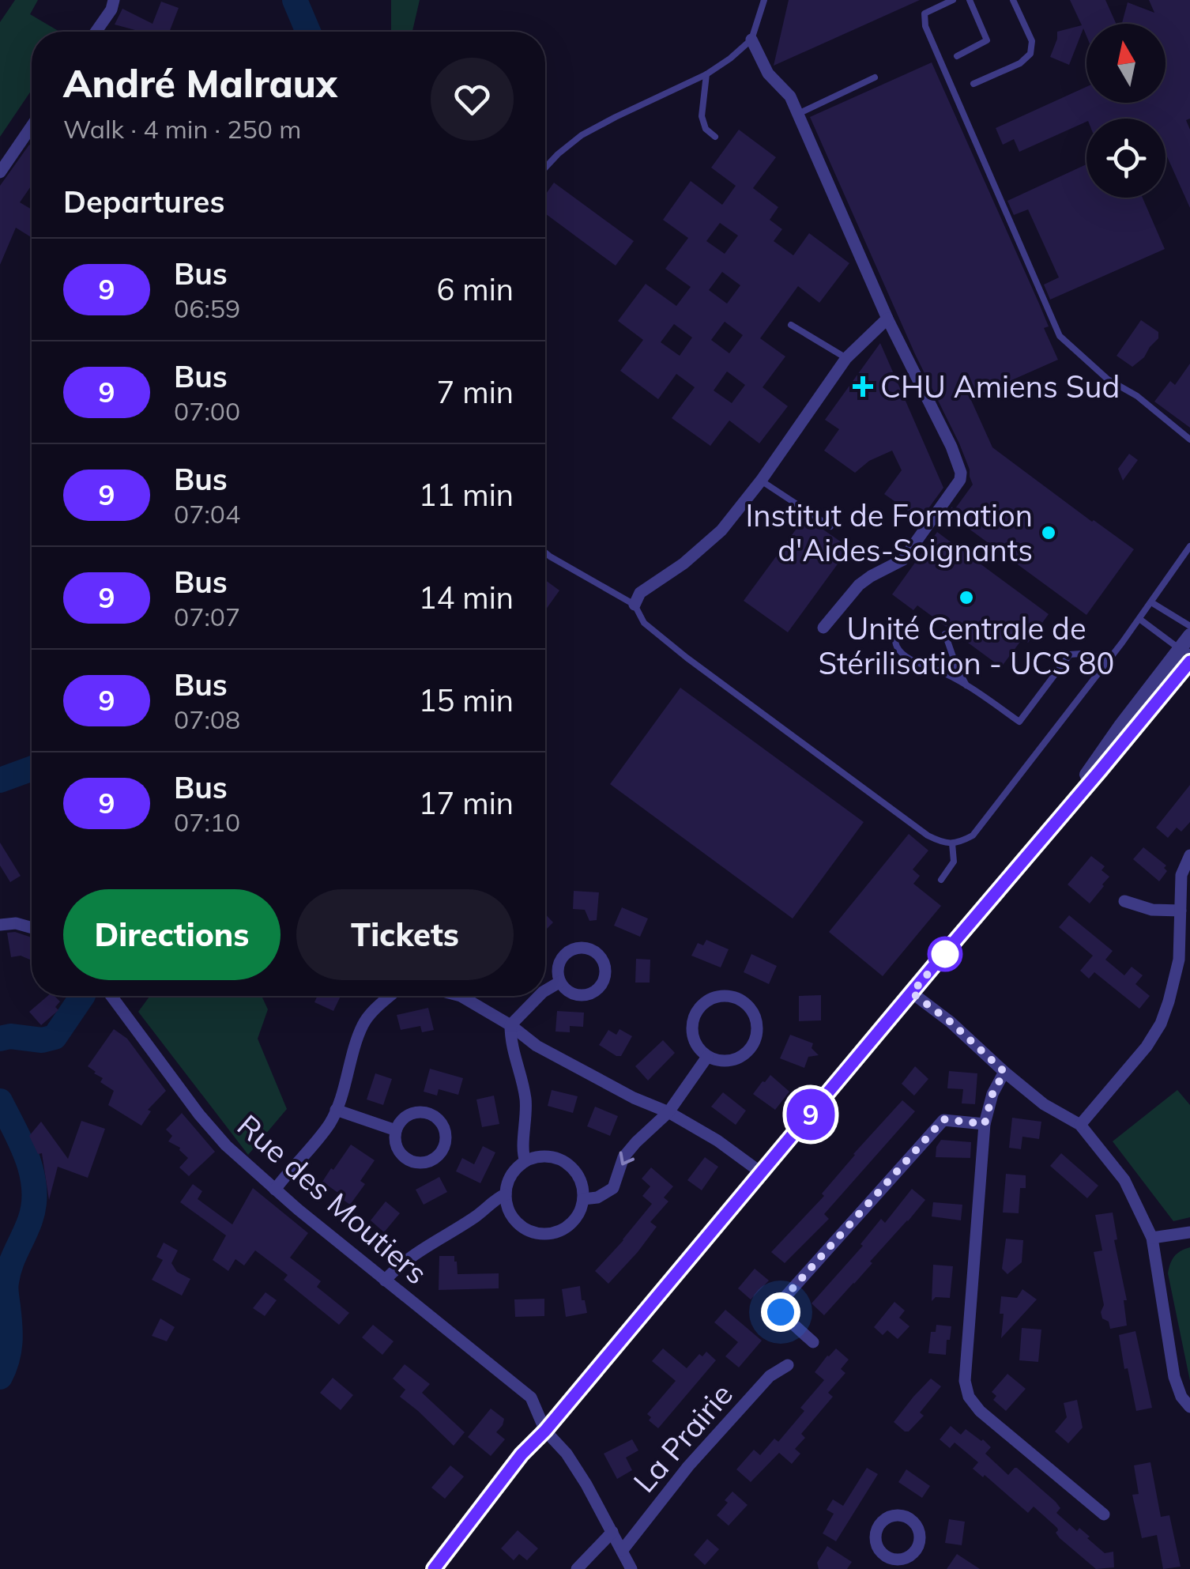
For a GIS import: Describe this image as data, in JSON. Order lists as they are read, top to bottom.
{
  "streets": {
    "street": ["Rue des Moutiers", "La Prairie"]
  },
  "crossings": [
    ["Rue des Moutiers", "La Prairie"]
  ],
  "places": {
    "health": ["CHU Amiens Sud"],
    "other": ["Institut de Formation d'Aides-Soignants", "Unité Centrale de Stérilisation - UCS 80"]
  },
  "lines": ["bus line 9"],
  "north": "top",
  "page": {
    "on_map": "9",
    "heading": [
      ["André Malraux", "Walk · 4 min · 250 m"],
      "Departures"
    ],
    "list": [
      {
        "mark": "9",
        "name": "Bus",
        "note": "06:59",
        "value": "6 min"
      },
      {
        "mark": "9",
        "name": "Bus",
        "note": "07:00",
        "value": "7 min"
      },
      {
        "mark": "9",
        "name": "Bus",
        "note": "07:04",
        "value": "11 min"
      },
      {
        "mark": "9",
        "name": "Bus",
        "note": "07:07",
        "value": "14 min"
      },
      {
        "mark": "9",
        "name": "Bus",
        "note": "07:08",
        "value": "15 min"
      },
      {
        "mark": "9",
        "name": "Bus",
        "note": "07:10",
        "value": "17 min"
      }
    ],
    "buttons": ["Directions", "Tickets"]
  }
}
